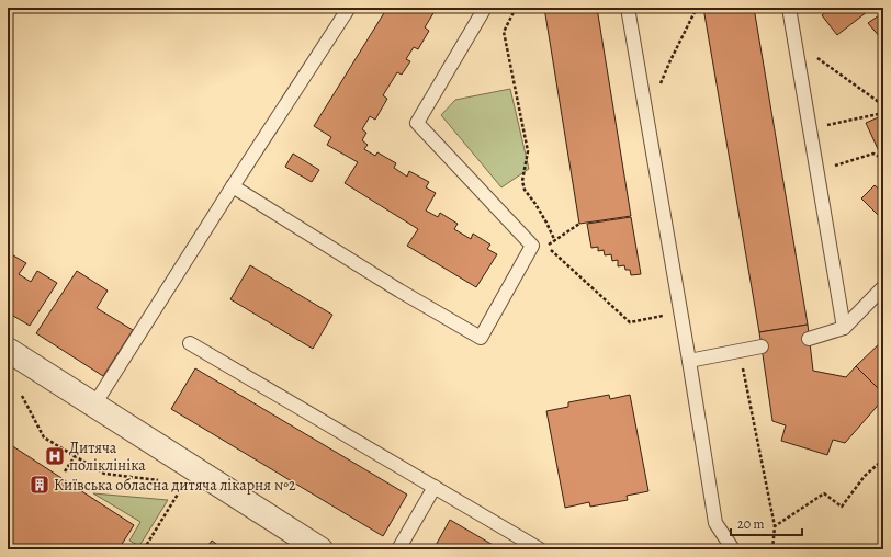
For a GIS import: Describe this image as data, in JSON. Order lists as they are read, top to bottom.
{
  "places": {
    "hospital": ["Дитяча поліклініка"],
    "building": ["Київська обласна дитяча лікарня №2"]
  },
  "scale_bar": "20 m"
}
